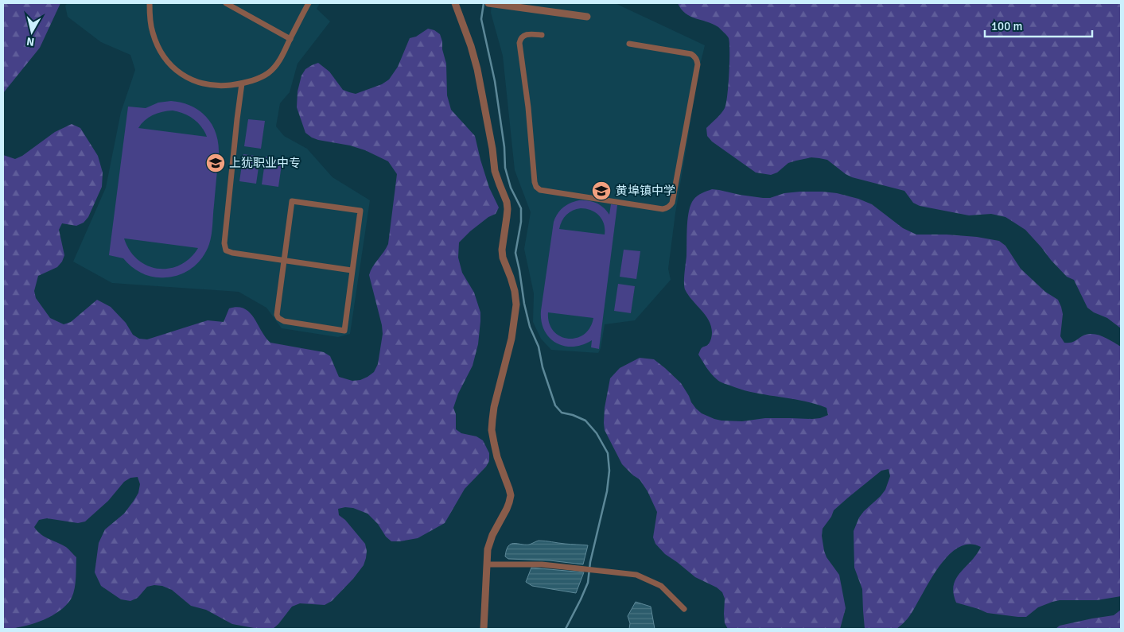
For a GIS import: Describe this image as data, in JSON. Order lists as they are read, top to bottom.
{
  "places": {
    "school or university": ["上犹职业中专", "黄埠镇中学"]
  },
  "scale_bar": "100 m",
  "north": "bottom"
}
